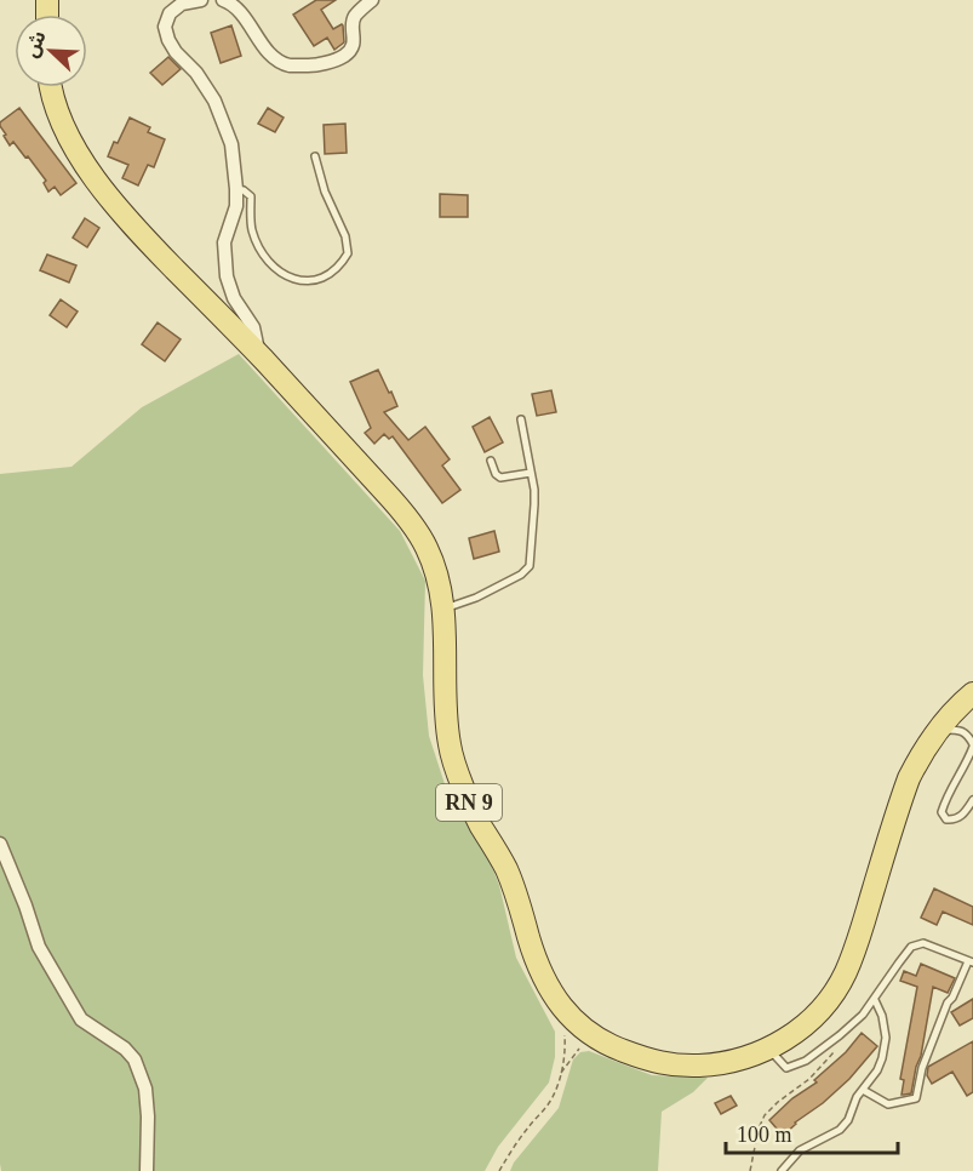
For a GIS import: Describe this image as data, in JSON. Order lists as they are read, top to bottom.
{
  "streets": {
    "main road": ["RN 9"]
  },
  "scale_bar": "100 m",
  "north": "top left"
}
